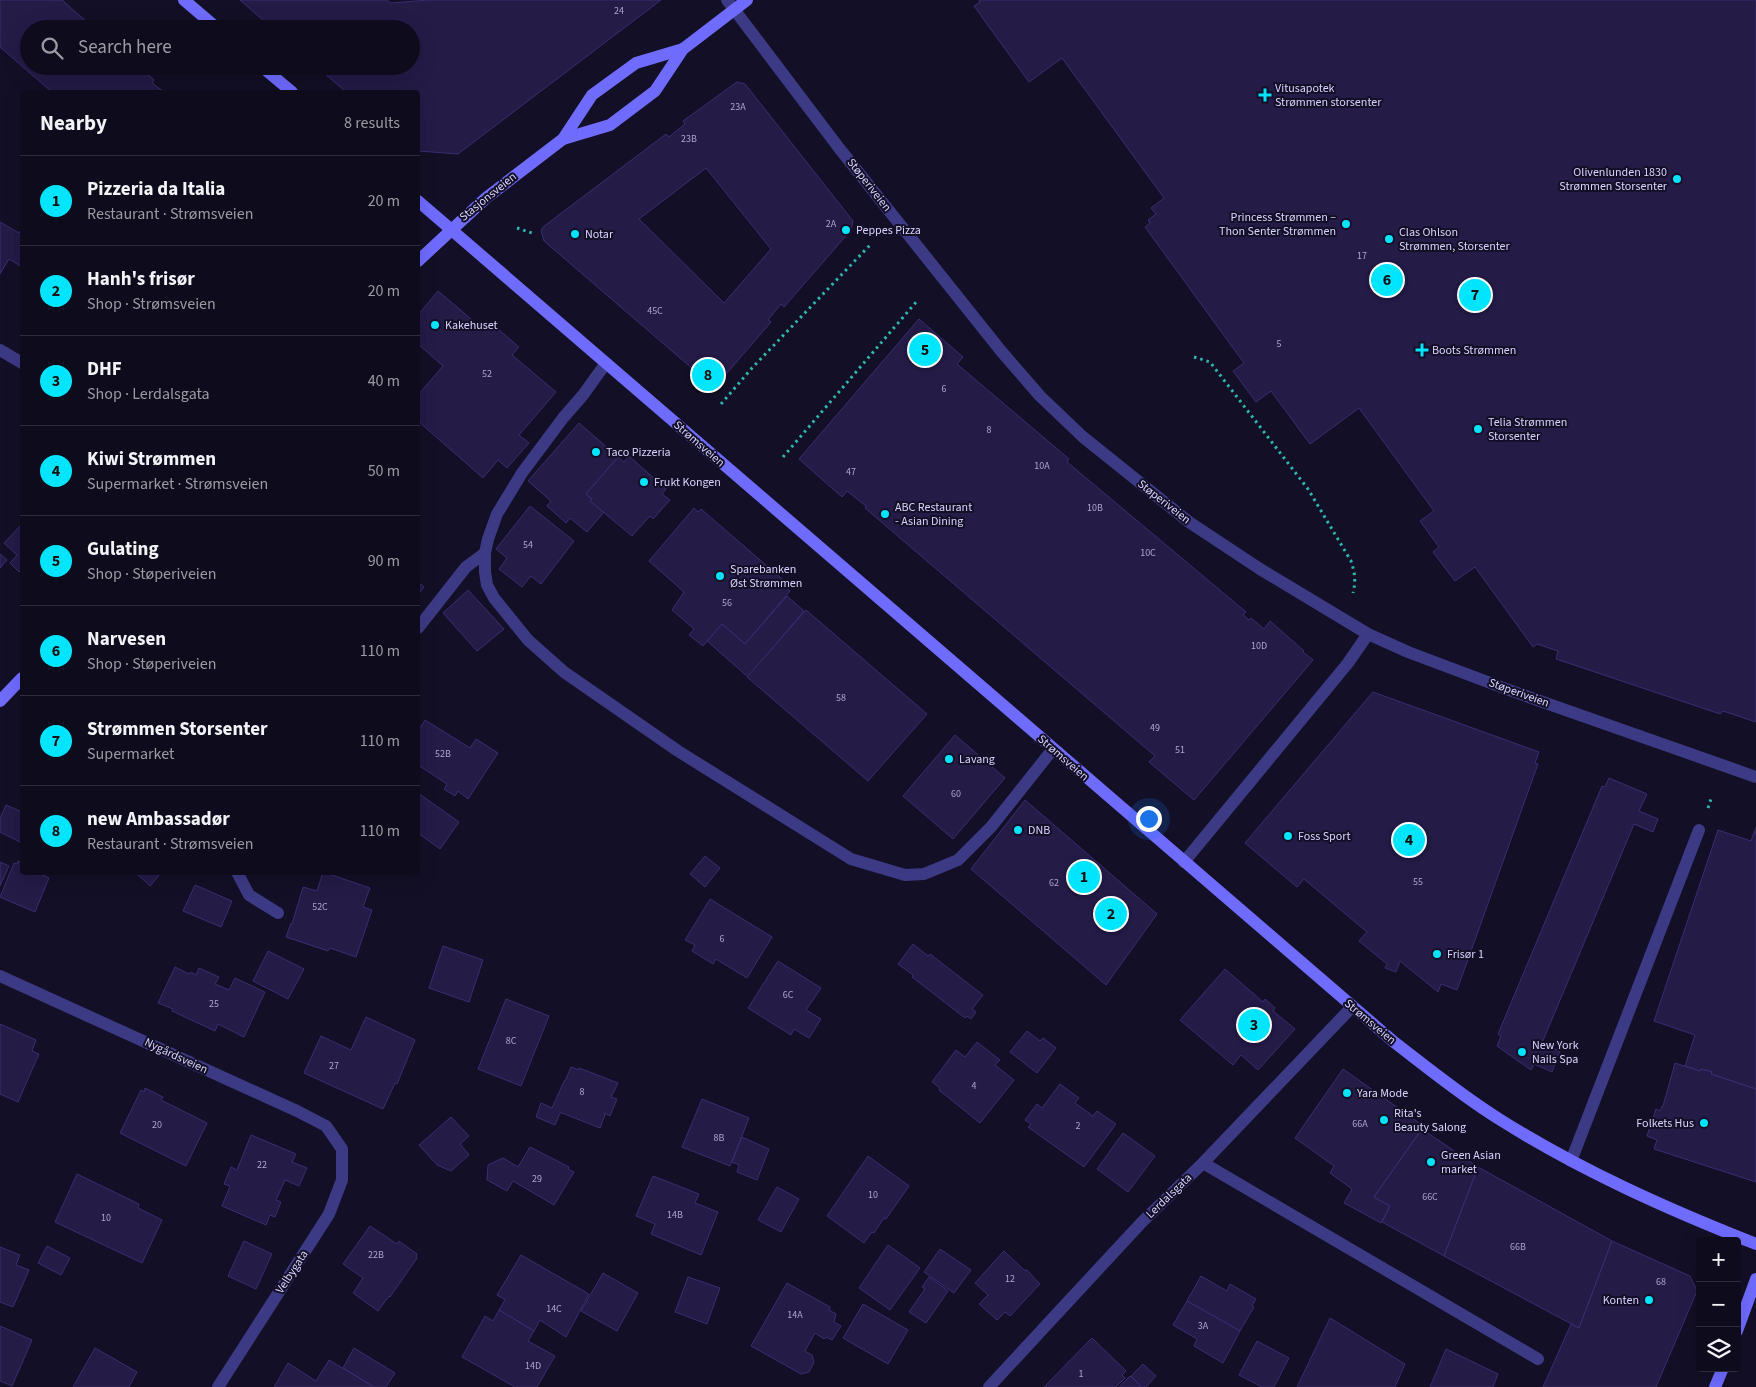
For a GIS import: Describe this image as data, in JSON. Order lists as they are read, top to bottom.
{
  "streets": {
    "main road": ["Stasjonsveien", "Strømsveien"],
    "street": [
      "Støperiveien",
      "Nygårdsveien",
      "Lerdalsgata",
      "Velbygata"
    ]
  },
  "crossings": [
    ["Støperiveien", "Stasjonsveien"],
    ["Stasjonsveien", "Strømsveien"],
    ["Strømsveien", "Lerdalsgata"],
    ["Nygårdsveien", "Velbygata"]
  ],
  "places": {
    "health": ["Vitusapotek Strømmen storsenter", "Boots Strømmen"],
    "other": [
      "Olivenlunden 1830 Strømmen Storsenter",
      "Princess Strømmen – Thon Senter Strømmen",
      "Peppes Pizza",
      "Notar",
      "Clas Ohlson Strømmen, Storsenter",
      "Kakehuset",
      "Telia Strømmen Storsenter",
      "Taco Pizzeria",
      "Frukt Kongen",
      "ABC Restaurant - Asian Dining",
      "Sparebanken Øst Strømmen",
      "Lavang",
      "DNB",
      "Foss Sport",
      "Frisør 1",
      "New York Nails Spa",
      "Yara Mode",
      "Rita's Beauty Salong",
      "Folkets Hus",
      "Green Asian market",
      "Konten"
    ]
  },
  "house_numbers": [
    "24",
    "23A",
    "23B",
    "2A",
    "17",
    "45C",
    "5",
    "52",
    "6",
    "8",
    "10A",
    "47",
    "10B",
    "54",
    "10C",
    "56",
    "10D",
    "58",
    "49",
    "51",
    "52B",
    "60",
    "55",
    "62",
    "52C",
    "6",
    "6C",
    "25",
    "8C",
    "27",
    "4",
    "8",
    "66A",
    "20",
    "2",
    "8B",
    "22",
    "29",
    "10",
    "66C",
    "14B",
    "10",
    "66B",
    "22B",
    "12",
    "68",
    "14C",
    "14A",
    "3A",
    "14D",
    "1"
  ],
  "page": {
    "search": "Search here",
    "heading": ["Nearby", "8 results"],
    "list": [
      {
        "mark": "1",
        "name": "Pizzeria da Italia",
        "note": "Restaurant · Strømsveien",
        "value": "20 m"
      },
      {
        "mark": "2",
        "name": "Hanh's frisør",
        "note": "Shop · Strømsveien",
        "value": "20 m"
      },
      {
        "mark": "3",
        "name": "DHF",
        "note": "Shop · Lerdalsgata",
        "value": "40 m"
      },
      {
        "mark": "4",
        "name": "Kiwi Strømmen",
        "note": "Supermarket · Strømsveien",
        "value": "50 m"
      },
      {
        "mark": "5",
        "name": "Gulating",
        "note": "Shop · Støperiveien",
        "value": "90 m"
      },
      {
        "mark": "6",
        "name": "Narvesen",
        "note": "Shop · Støperiveien",
        "value": "110 m"
      },
      {
        "mark": "7",
        "name": "Strømmen Storsenter",
        "note": "Supermarket",
        "value": "110 m"
      },
      {
        "mark": "8",
        "name": "new Ambassadør",
        "note": "Restaurant · Strømsveien",
        "value": "110 m"
      }
    ],
    "pins": [
      "6",
      "7",
      "5",
      "8",
      "4",
      "1",
      "2",
      "3"
    ],
    "map_buttons": ["+", "−"]
  }
}
